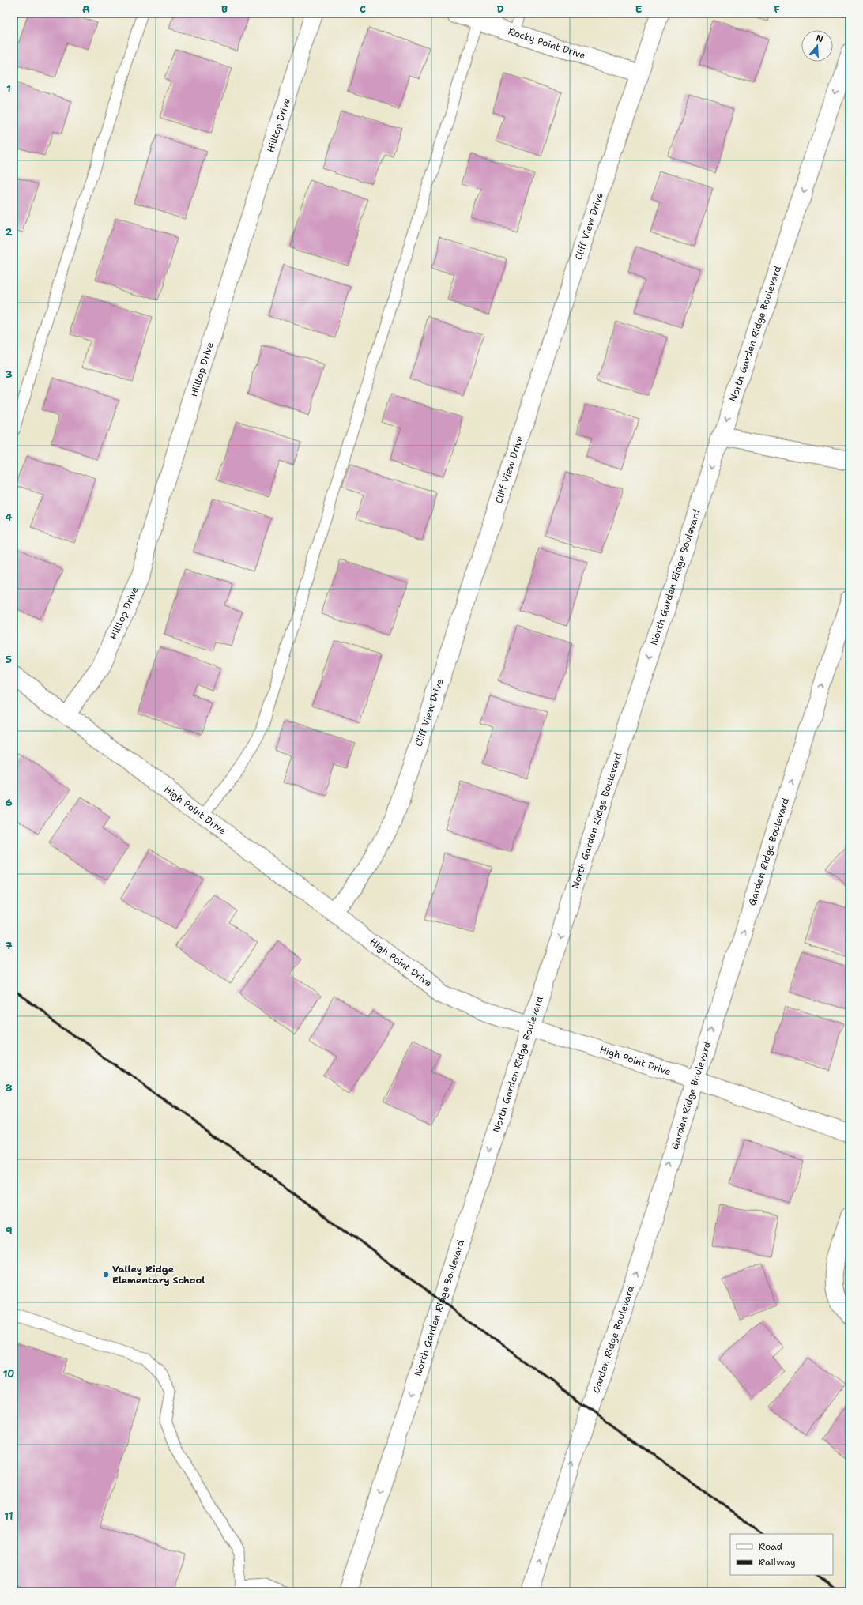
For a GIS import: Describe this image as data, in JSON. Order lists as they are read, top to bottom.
{
  "streets": {
    "street": [
      "Rocky Point Drive",
      "Hilltop Drive",
      "Cliff View Drive",
      "North Garden Ridge Boulevard",
      "High Point Drive",
      "Garden Ridge Boulevard"
    ]
  },
  "crossings": [
    ["Rocky Point Drive", "Cliff View Drive"],
    ["Hilltop Drive", "High Point Drive"],
    ["Cliff View Drive", "High Point Drive"],
    ["North Garden Ridge Boulevard", "High Point Drive"],
    ["High Point Drive", "Garden Ridge Boulevard"]
  ],
  "one_way": ["North Garden Ridge Boulevard", "Garden Ridge Boulevard"],
  "places": ["Valley Ridge Elementary School"],
  "legend": ["Road", "Railway"],
  "north": "top",
  "grid": {
    "columns": [
      "A",
      "B",
      "C",
      "D",
      "E",
      "F"
    ],
    "rows": [
      "1",
      "2",
      "3",
      "4",
      "5",
      "6",
      "7",
      "8",
      "9",
      "10",
      "11"
    ]
  }
}
